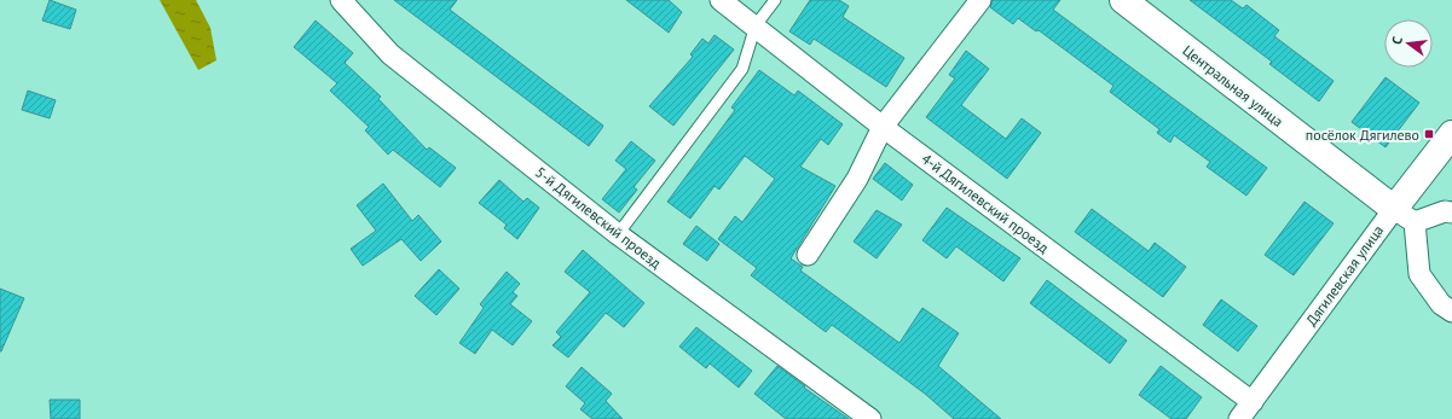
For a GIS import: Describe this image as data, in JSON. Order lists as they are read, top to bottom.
{
  "streets": {
    "street": [
      "Центральная улица",
      "4-й Дягилевский проезд",
      "5-й Дягилевский проезд",
      "Дягилевская улица"
    ]
  },
  "crossings": [
    ["Центральная улица", "Дягилевская улица"],
    ["4-й Дягилевский проезд", "Дягилевская улица"]
  ],
  "places": {
    "transit": ["посёлок Дягилево"]
  },
  "north": "left"
}
